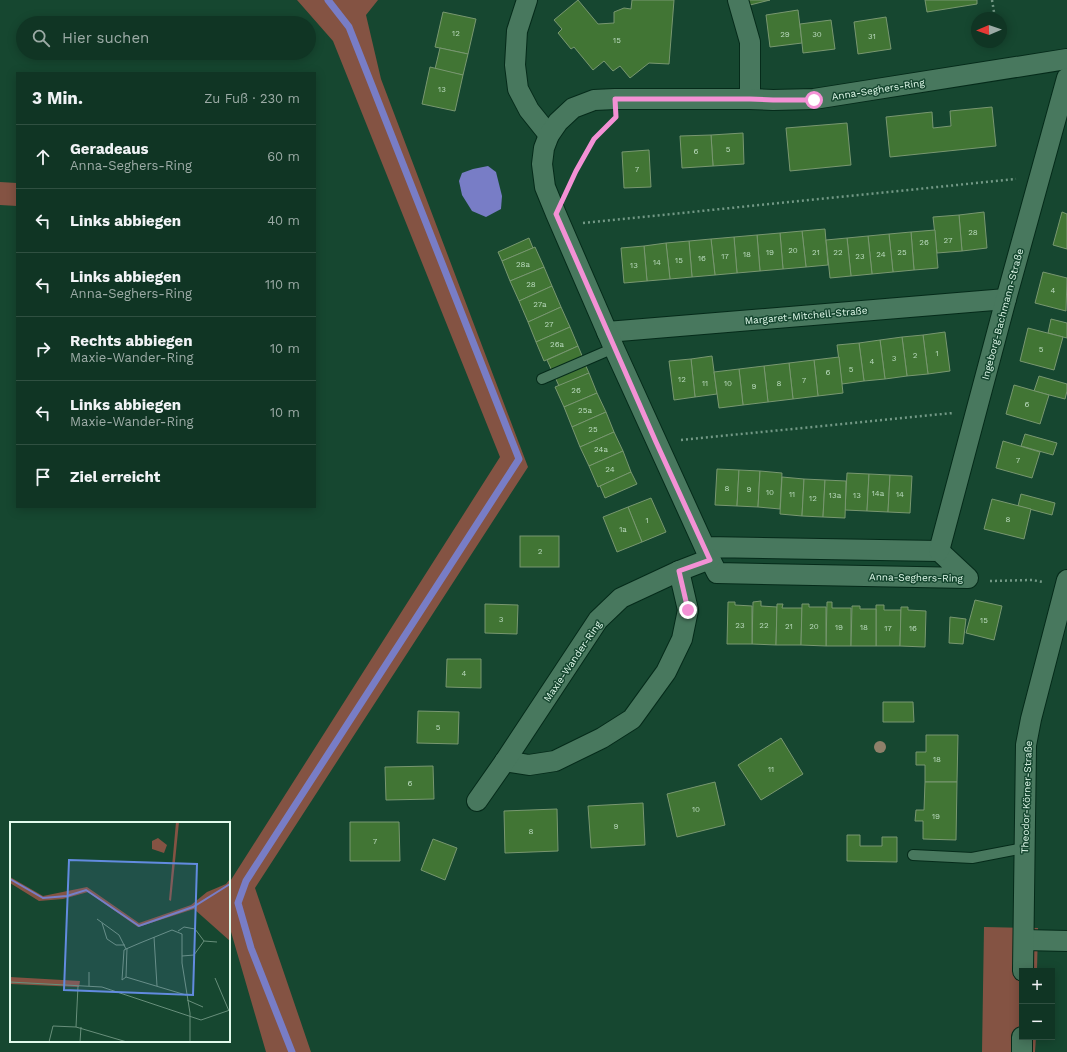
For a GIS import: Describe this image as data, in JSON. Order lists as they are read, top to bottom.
{
  "streets": {
    "street": [
      "Anna-Seghers-Ring",
      "Ingeborg-Bachmann-Straße",
      "Margaret-Mitchell-Straße",
      "Maxie-Wander-Ring",
      "Theodor-Körner-Straße"
    ]
  },
  "crossings": [
    ["Anna-Seghers-Ring", "Ingeborg-Bachmann-Straße"],
    ["Anna-Seghers-Ring", "Margaret-Mitchell-Straße"],
    ["Anna-Seghers-Ring", "Maxie-Wander-Ring"],
    ["Ingeborg-Bachmann-Straße", "Margaret-Mitchell-Straße"]
  ],
  "house_numbers": [
    "12",
    "29",
    "30",
    "31",
    "15",
    "13",
    "5",
    "6",
    "7",
    "28",
    "27",
    "26",
    "20",
    "19",
    "21",
    "22",
    "25",
    "18",
    "24",
    "17",
    "23",
    "16",
    "15",
    "14",
    "28a",
    "13",
    "28",
    "4",
    "27a",
    "27",
    "26a",
    "5",
    "1",
    "2",
    "3",
    "4",
    "5",
    "6",
    "12",
    "7",
    "11",
    "10",
    "8",
    "9",
    "26",
    "6",
    "25a",
    "25",
    "24a",
    "7",
    "24",
    "8",
    "9",
    "10",
    "14a",
    "11",
    "14",
    "13a",
    "13",
    "12",
    "8",
    "1",
    "1a",
    "2",
    "3",
    "15",
    "23",
    "22",
    "21",
    "20",
    "19",
    "18",
    "17",
    "16",
    "4",
    "5",
    "18",
    "11",
    "6",
    "10",
    "19",
    "9",
    "8",
    "7"
  ],
  "north": "left",
  "page": {
    "search": "Hier suchen",
    "heading": ["3 Min.", "Zu Fuß · 230 m"],
    "list": [
      ["Geradeaus", "Anna-Seghers-Ring", "60 m"],
      ["Links abbiegen", "40 m"],
      ["Links abbiegen", "Anna-Seghers-Ring", "110 m"],
      ["Rechts abbiegen", "Maxie-Wander-Ring", "10 m"],
      ["Links abbiegen", "Maxie-Wander-Ring", "10 m"],
      "Ziel erreicht"
    ],
    "map_buttons": ["+", "−"]
  }
}
